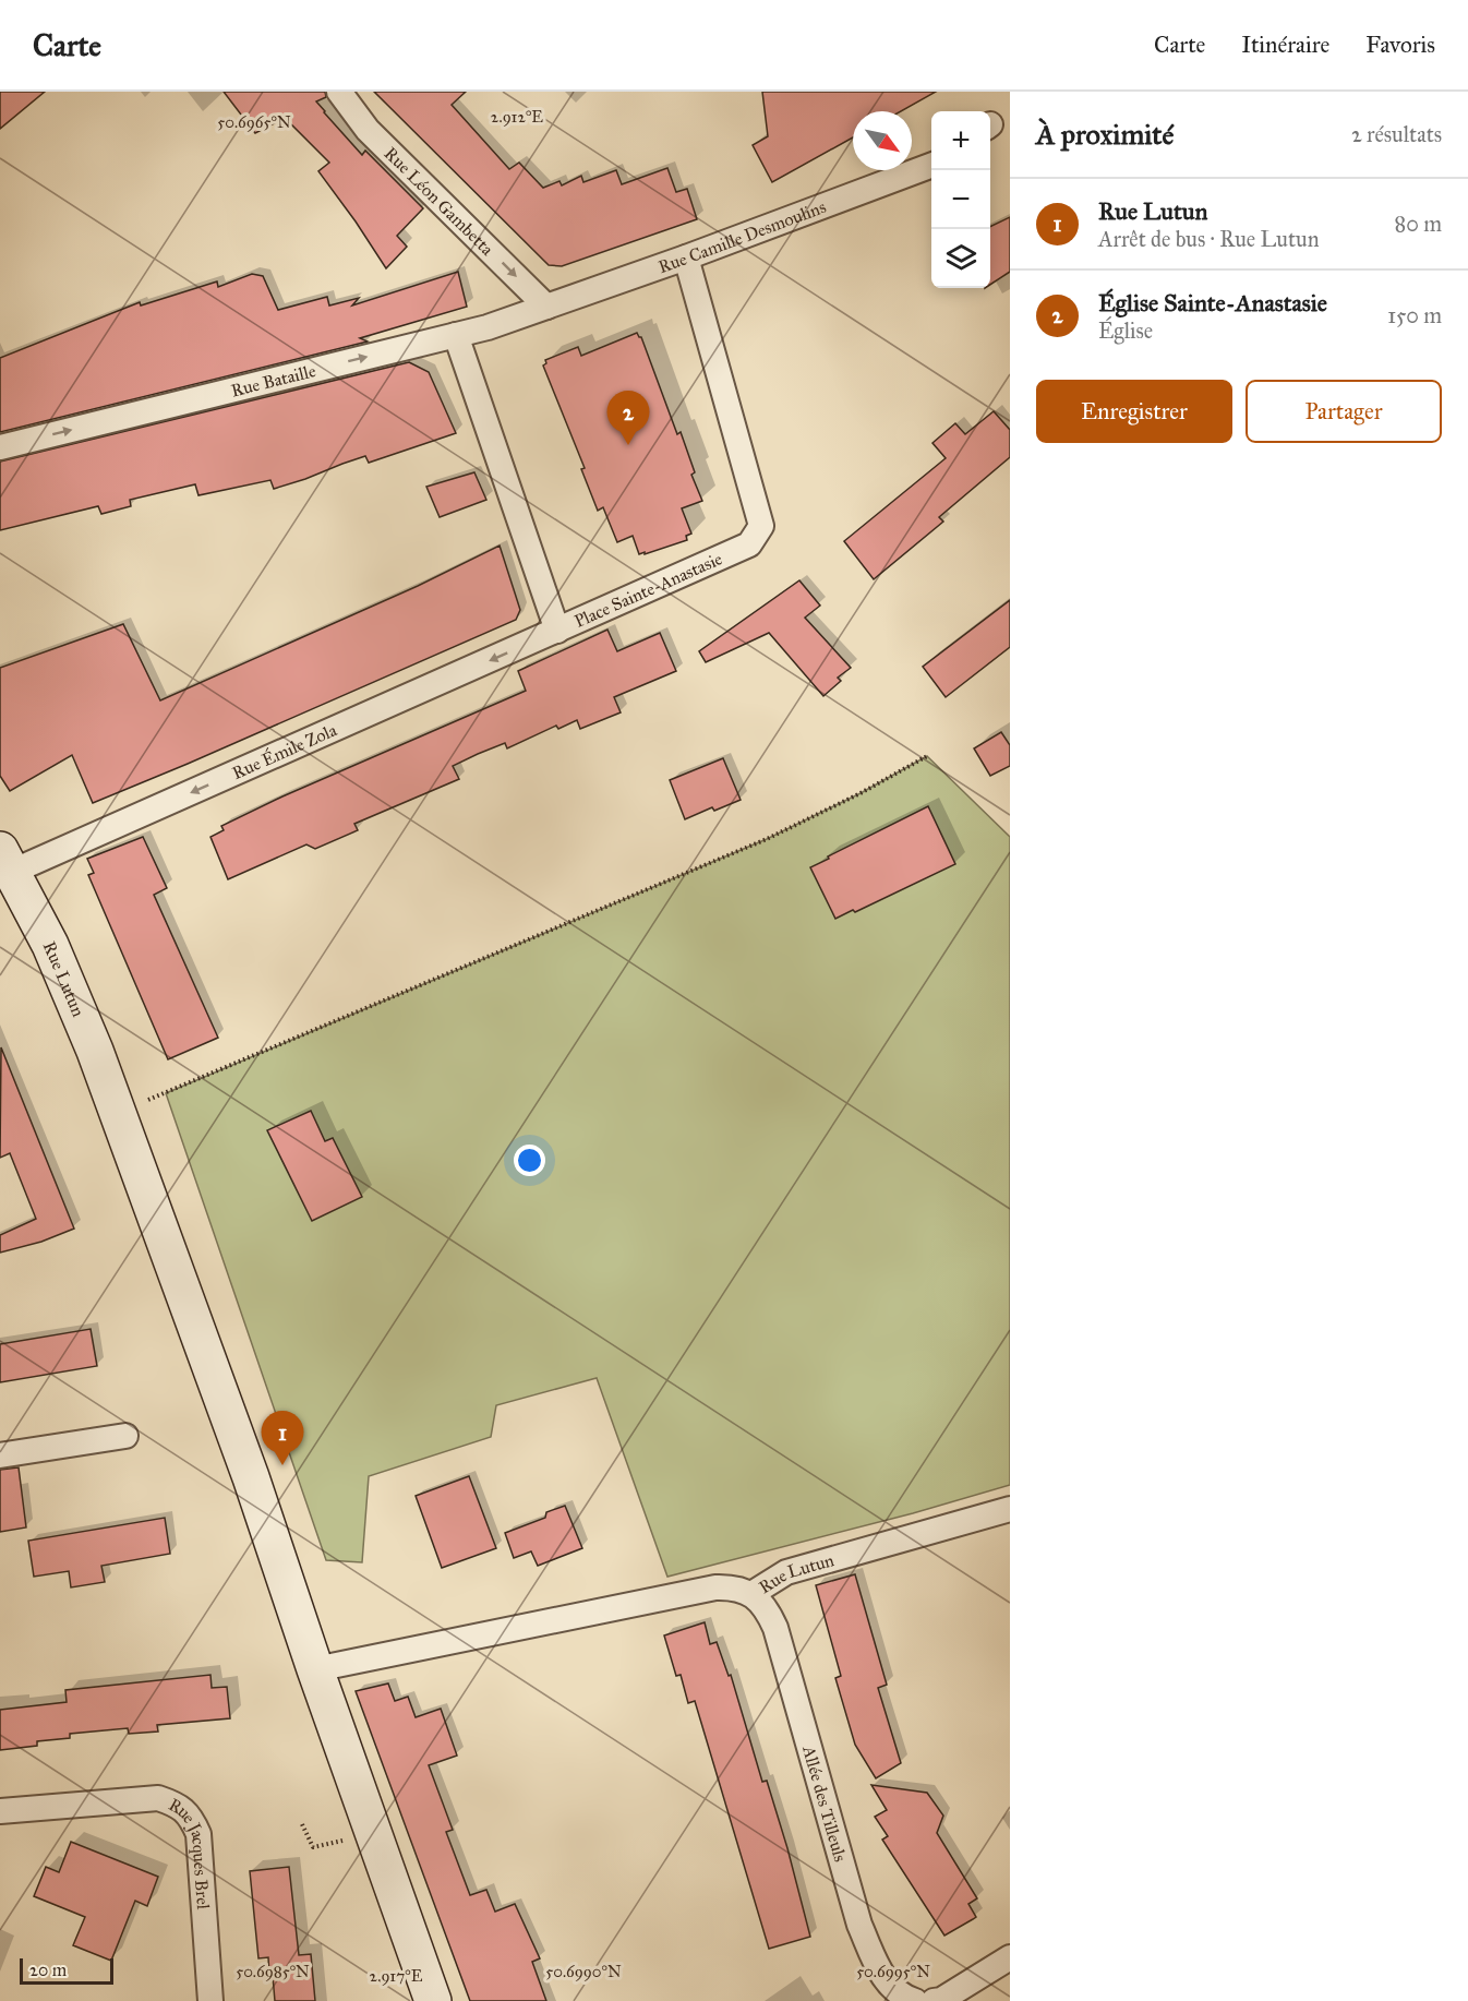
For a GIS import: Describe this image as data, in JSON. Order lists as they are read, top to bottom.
{
  "streets": {
    "main road": ["Rue Lutun"],
    "street": [
      "Rue Léon Gambetta",
      "Rue Camille Desmoulins",
      "Rue Bataille",
      "Place Sainte-Anastasie",
      "Rue Émile Zola",
      "Allée des Tilleuls",
      "Rue Jacques Brel"
    ]
  },
  "crossings": [
    ["Rue Léon Gambetta", "Rue Camille Desmoulins"],
    ["Rue Léon Gambetta", "Rue Bataille"],
    ["Rue Camille Desmoulins", "Rue Bataille"],
    ["Rue Camille Desmoulins", "Place Sainte-Anastasie"],
    ["Rue Bataille", "Place Sainte-Anastasie"],
    ["Place Sainte-Anastasie", "Rue Émile Zola"],
    ["Rue Émile Zola", "Rue Lutun"],
    ["Rue Lutun", "Allée des Tilleuls"]
  ],
  "one_way": ["Rue Léon Gambetta", "Rue Bataille", "Rue Émile Zola"],
  "scale_bar": "20 m",
  "north": "bottom right",
  "page": {
    "header": "Carte",
    "nav": ["Carte", "Itinéraire", "Favoris"],
    "heading": ["À proximité", "2 résultats"],
    "map_buttons": ["+", "−"],
    "list": [
      {
        "mark": "1",
        "name": "Rue Lutun",
        "note": "Arrêt de bus · Rue Lutun",
        "value": "80 m"
      },
      {
        "mark": "2",
        "name": "Église Sainte-Anastasie",
        "note": "Église",
        "value": "150 m"
      }
    ],
    "buttons": ["Enregistrer", "Partager"],
    "pins": ["2", "1"],
    "scale": "20 m"
  },
  "coordinates": [
    "2.912°E",
    "50.6965°N",
    "50.6985°N",
    "50.6990°N",
    "50.6995°N",
    "2.917°E"
  ]
}
